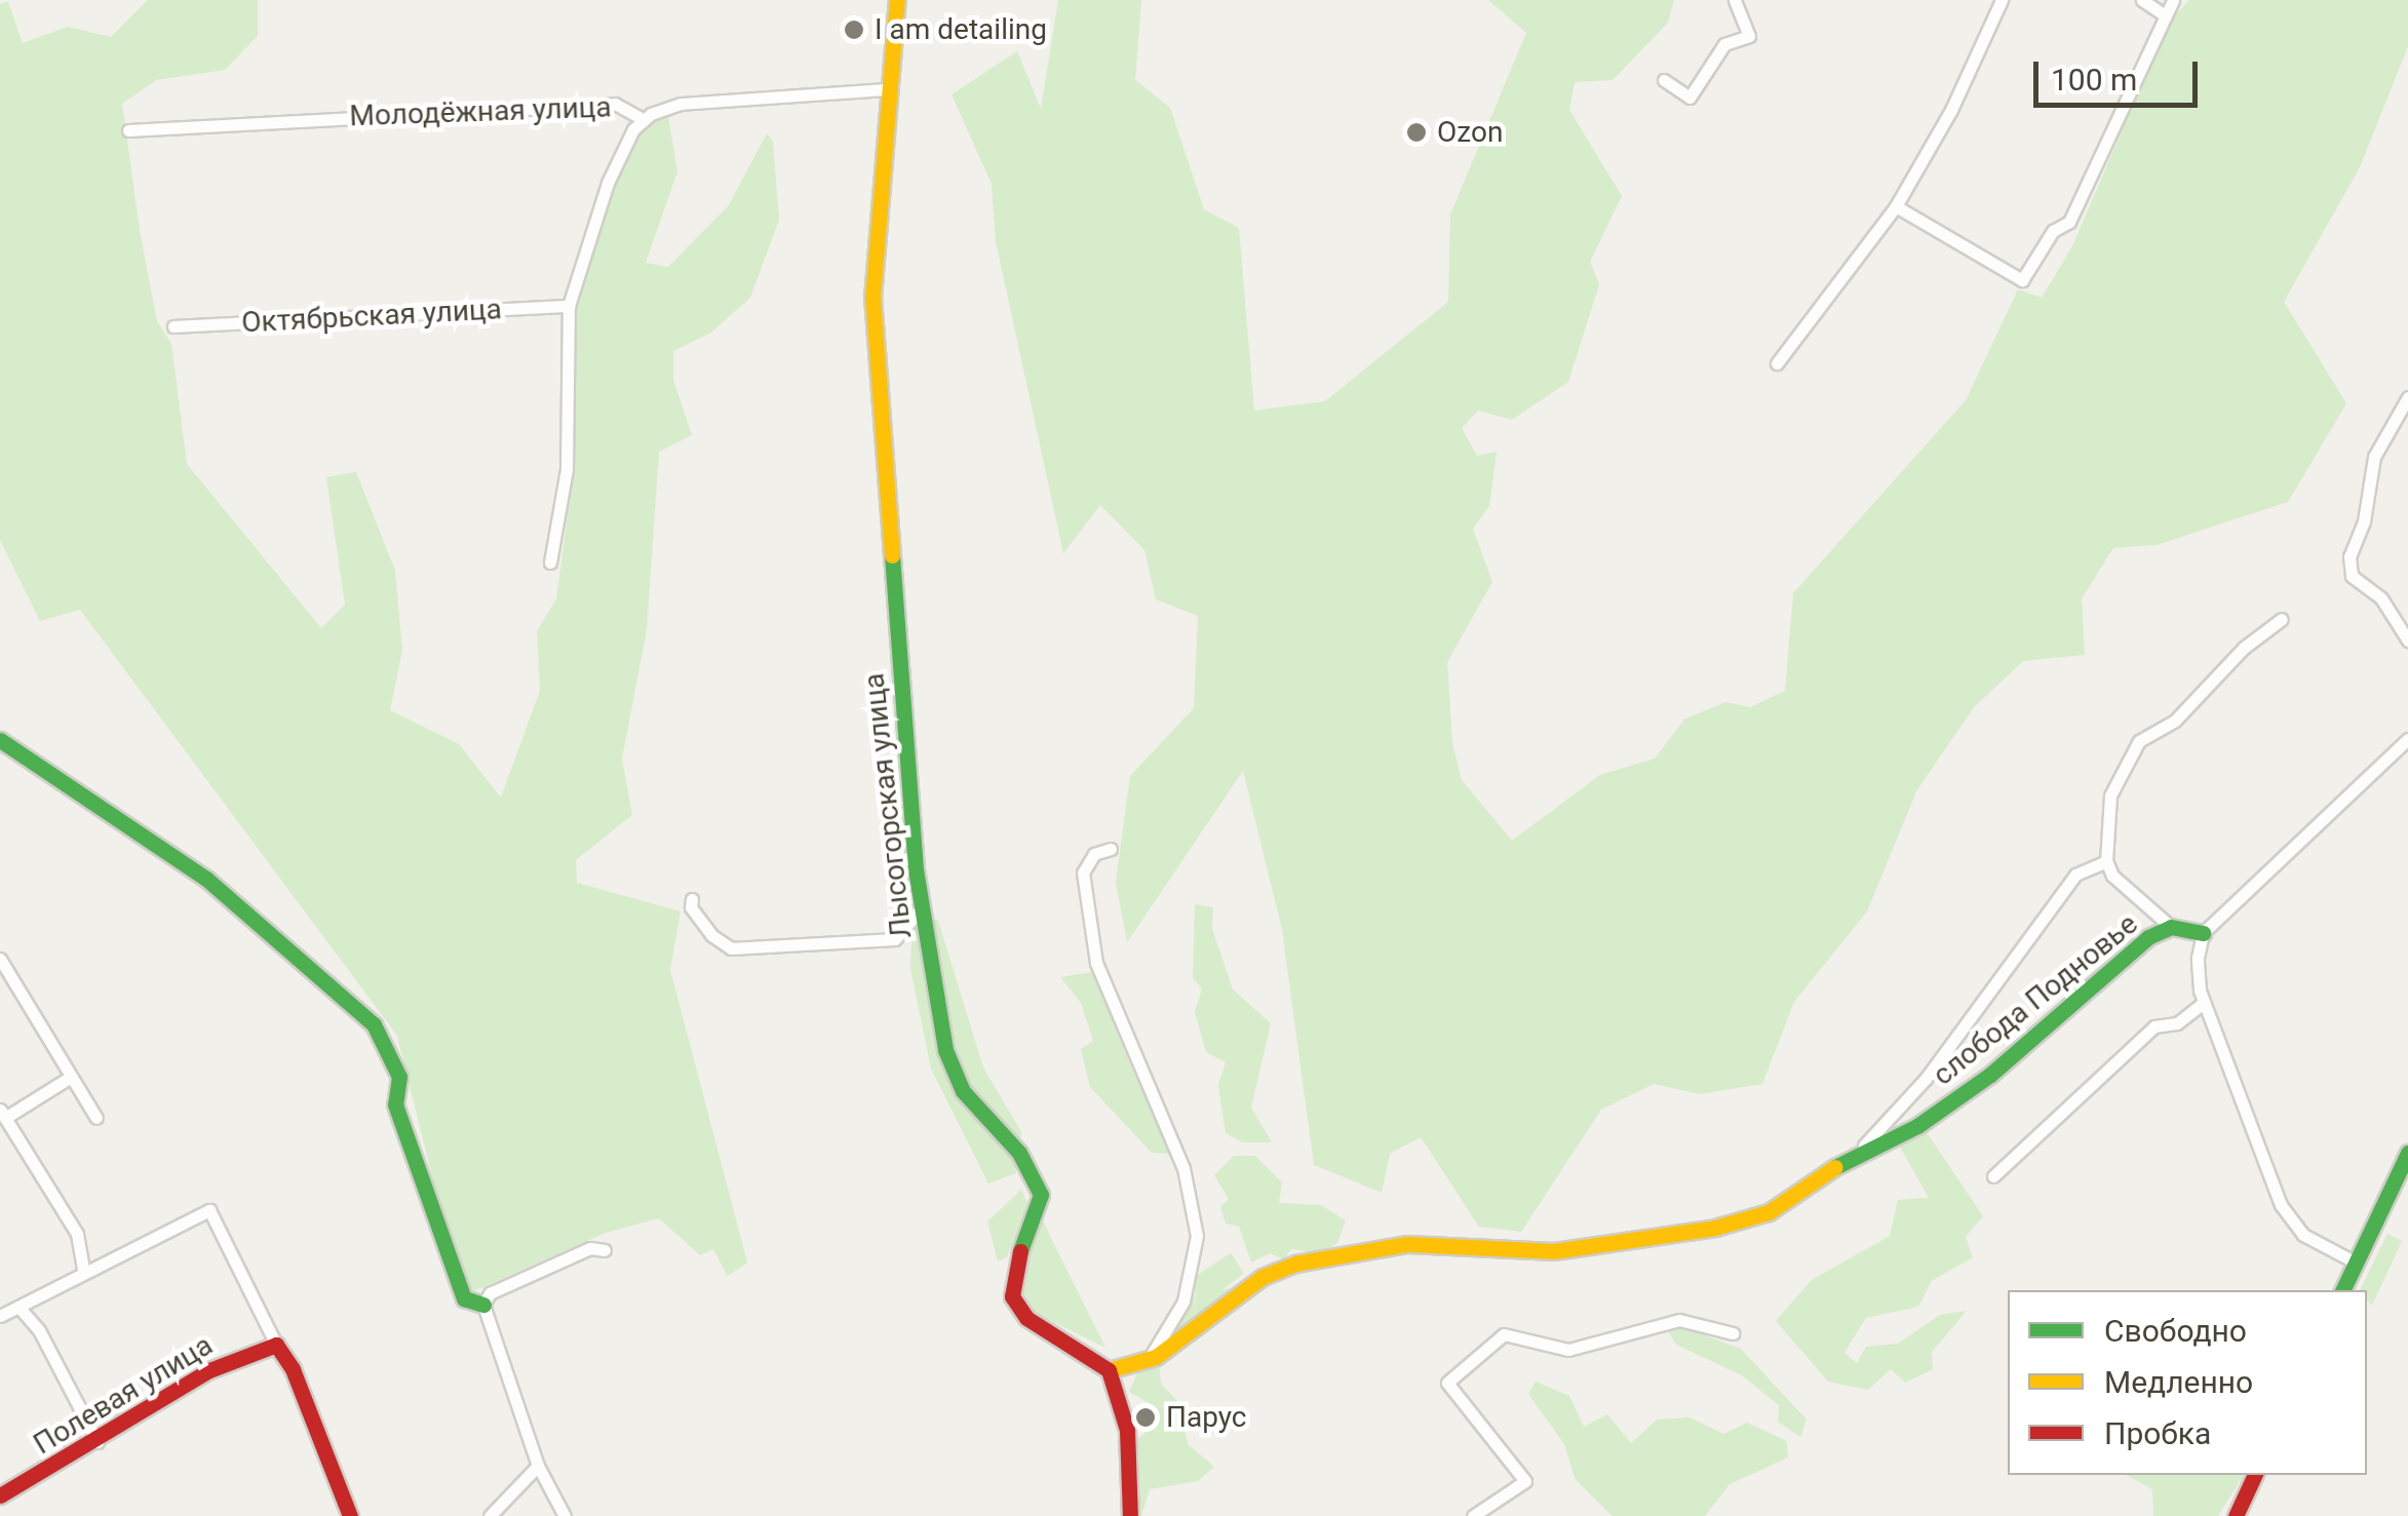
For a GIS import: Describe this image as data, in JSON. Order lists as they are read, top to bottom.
{
  "streets": {
    "street": [
      "Молодёжная улица",
      "Октябрьская улица",
      "Лысогорская улица",
      "слобода Подновье",
      "Полевая улица"
    ]
  },
  "crossings": [
    ["Молодёжная улица", "Лысогорская улица"],
    ["Лысогорская улица", "слобода Подновье"]
  ],
  "places": ["I am detailing", "Ozon", "Парус"],
  "legend": ["Свободно", "Медленно", "Пробка"],
  "scale_bar": "100 m"
}
